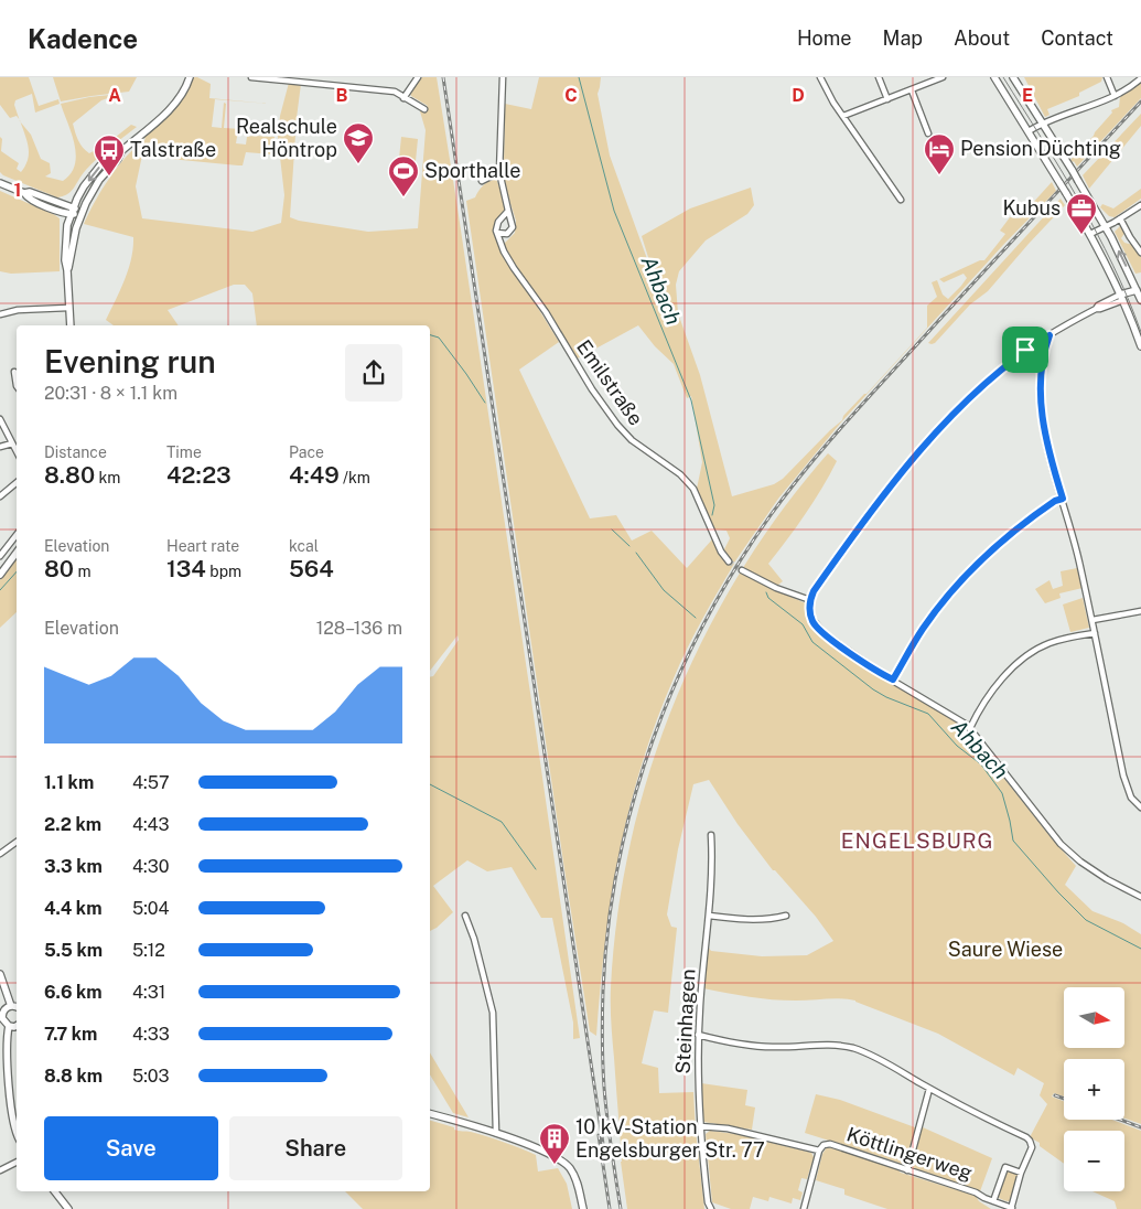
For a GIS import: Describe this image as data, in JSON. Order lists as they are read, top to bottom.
{
  "streets": {
    "street": ["Emilstraße", "Steinhagen", "Köttlingerweg"]
  },
  "crossings": [
    ["Steinhagen", "Köttlingerweg"]
  ],
  "districts": ["ENGELSBURG"],
  "water": ["Ahbach"],
  "parks": ["Saure Wiese"],
  "places": {
    "school or university": ["Realschule Höntrop"],
    "hotel": ["Pension Düchting"],
    "bus stop": ["Talstraße"],
    "sports": ["Sporthalle"],
    "office": ["Kubus"],
    "building": ["10 kV-Station Engelsburger Str. 77"]
  },
  "north": "right",
  "page": {
    "header": "Kadence",
    "nav": [
      "Home",
      "Map",
      "About",
      "Contact"
    ],
    "heading": ["Evening run", "20:31 · 8 × 1.1 km"],
    "stats": [
      ["Distance", "8.80 km"],
      ["Time", "42:23"],
      ["Pace", "4:49 /km"],
      ["Elevation", "80 m"],
      ["Heart rate", "134 bpm"],
      ["kcal", "564"]
    ],
    "chart": ["Elevation", "128–136 m"],
    "list": [
      {
        "name": "1.1 km",
        "note": "4:57"
      },
      {
        "name": "2.2 km",
        "note": "4:43"
      },
      {
        "name": "3.3 km",
        "note": "4:30"
      },
      {
        "name": "4.4 km",
        "note": "5:04"
      },
      {
        "name": "5.5 km",
        "note": "5:12"
      },
      {
        "name": "6.6 km",
        "note": "4:31"
      },
      {
        "name": "7.7 km",
        "note": "4:33"
      },
      {
        "name": "8.8 km",
        "note": "5:03"
      }
    ],
    "map_buttons": ["+", "−"],
    "buttons": ["Save", "Share"]
  },
  "grid": {
    "columns": [
      "A",
      "B",
      "C",
      "D",
      "E"
    ],
    "rows": ["1"]
  }
}
